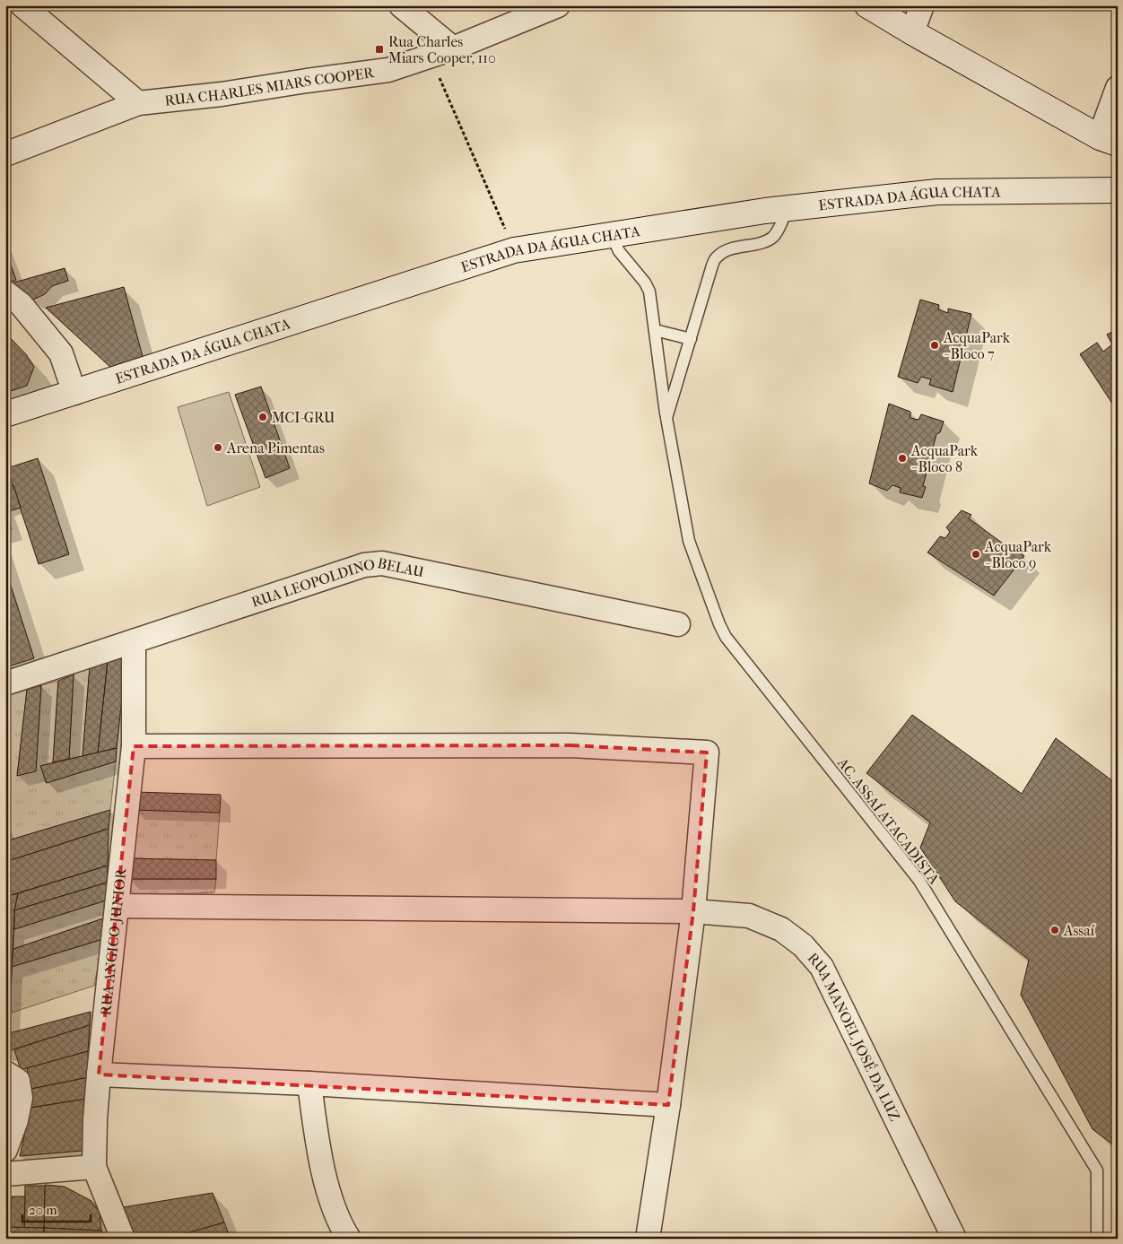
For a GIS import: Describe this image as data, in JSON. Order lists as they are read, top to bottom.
{
  "streets": {
    "street": [
      "RUA CHARLES MIARS COOPER",
      "ESTRADA DA ÁGUA CHATA",
      "RUA LEOPOLDINO BELAU",
      "RUA ANGICO JUNIOR",
      "RUA MANOEL JOSÉ DA LUZ"
    ],
    "lane": ["AC. ASSAÍ ATACADISTA"]
  },
  "crossings": [
    ["ESTRADA DA ÁGUA CHATA", "AC. ASSAÍ ATACADISTA"],
    ["RUA LEOPOLDINO BELAU", "RUA ANGICO JUNIOR"],
    ["RUA ANGICO JUNIOR", "RUA MANOEL JOSÉ DA LUZ"]
  ],
  "places": {
    "transit": ["Rua Charles Miars Cooper, 110"],
    "other": [
      "AcquaPark - Bloco 7",
      "MCI-GRU",
      "Arena Pimentas",
      "AcquaPark - Bloco 8",
      "AcquaPark - Bloco 9",
      "Assaí"
    ]
  },
  "scale_bar": "20 m"
}
